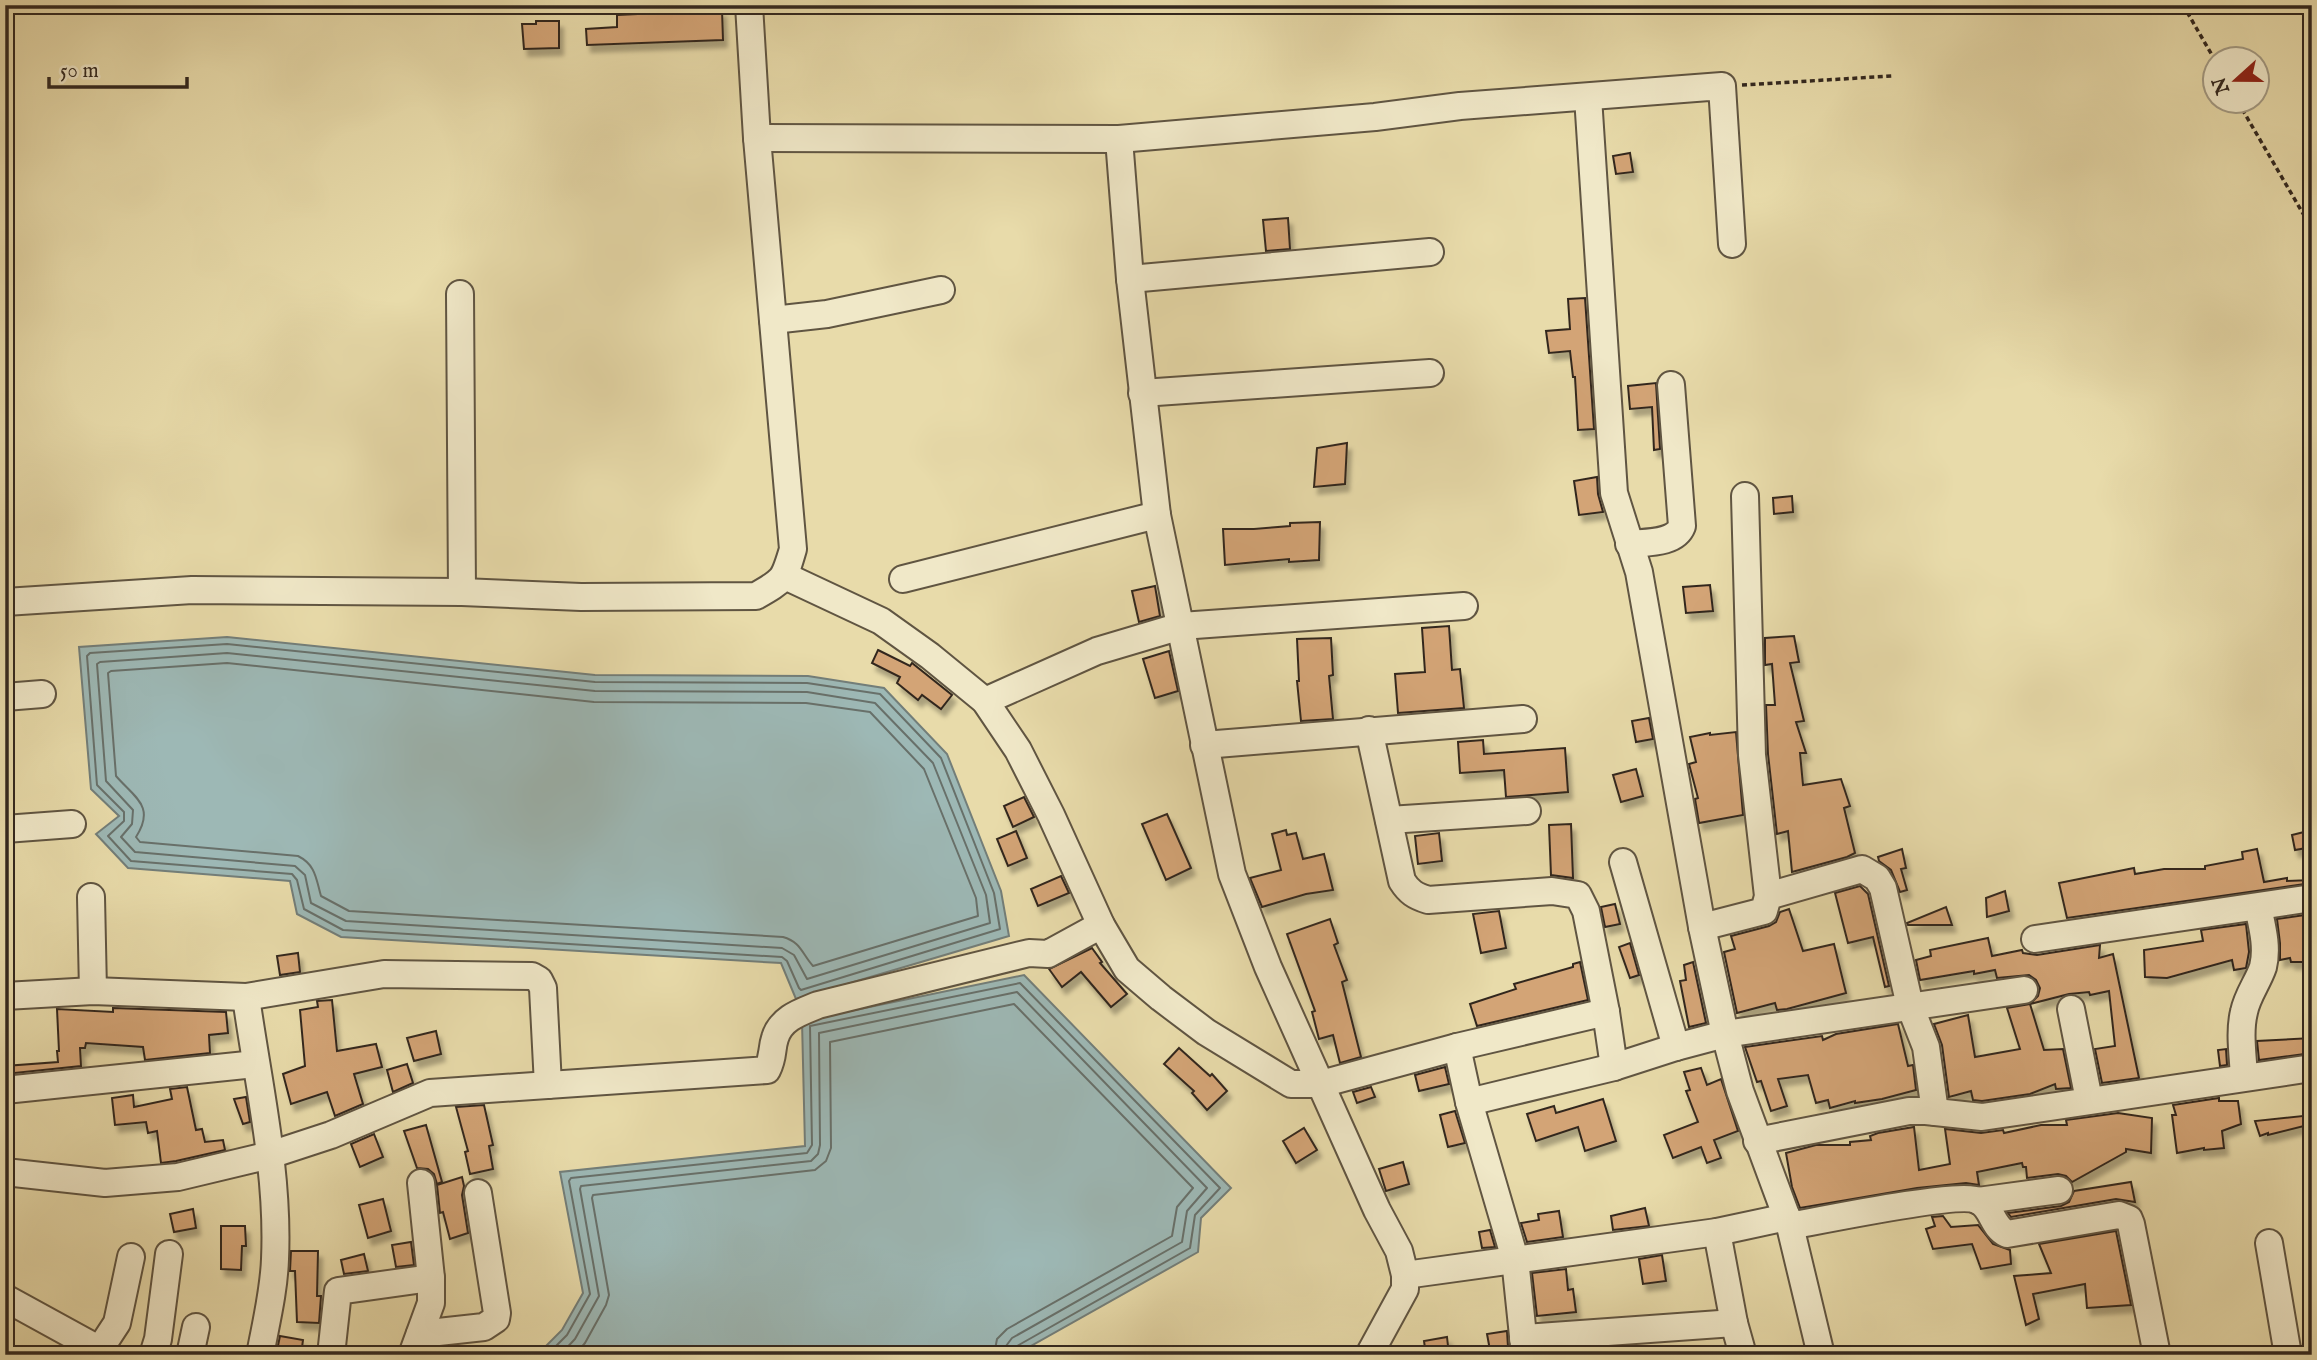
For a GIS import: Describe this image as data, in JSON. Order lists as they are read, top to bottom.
{
  "scale_bar": "50 m",
  "north": "left"
}
